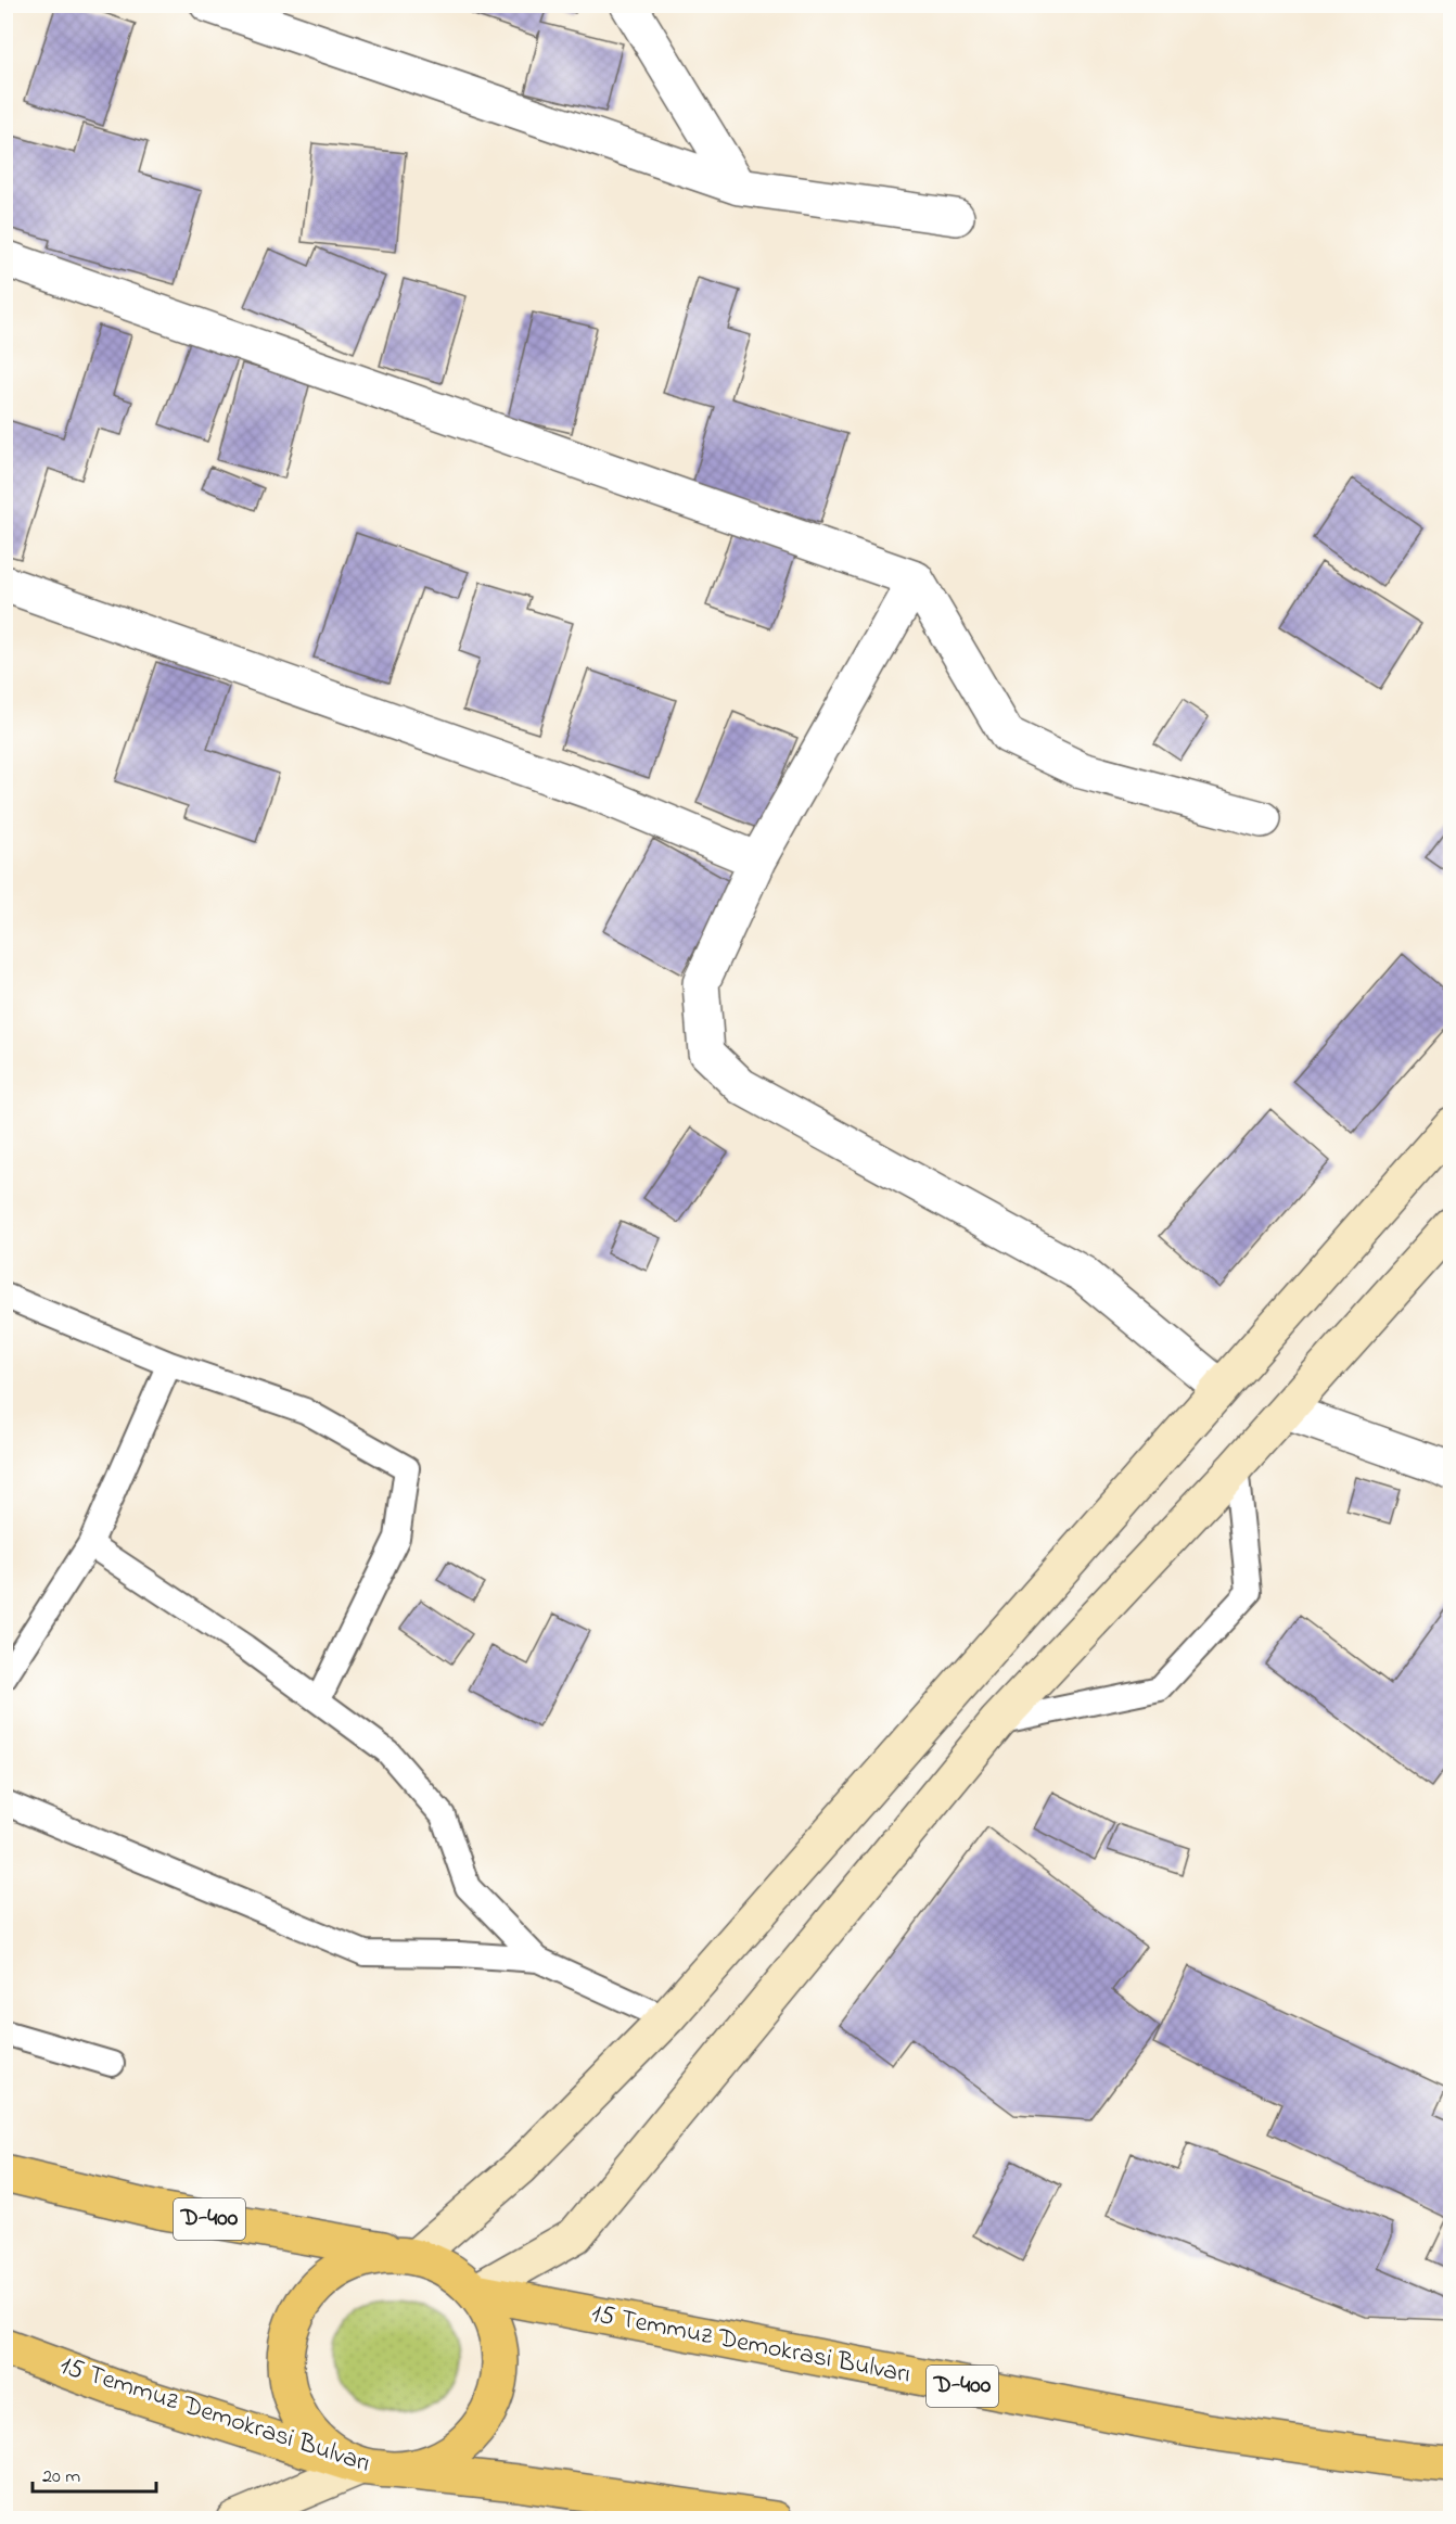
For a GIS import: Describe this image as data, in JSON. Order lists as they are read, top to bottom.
{
  "streets": {
    "highway": ["D-400", "15 Temmuz Demokrasi Bulvarı"]
  },
  "crossings": [
    ["D-400", "15 Temmuz Demokrasi Bulvarı"]
  ],
  "scale_bar": "20 m"
}
